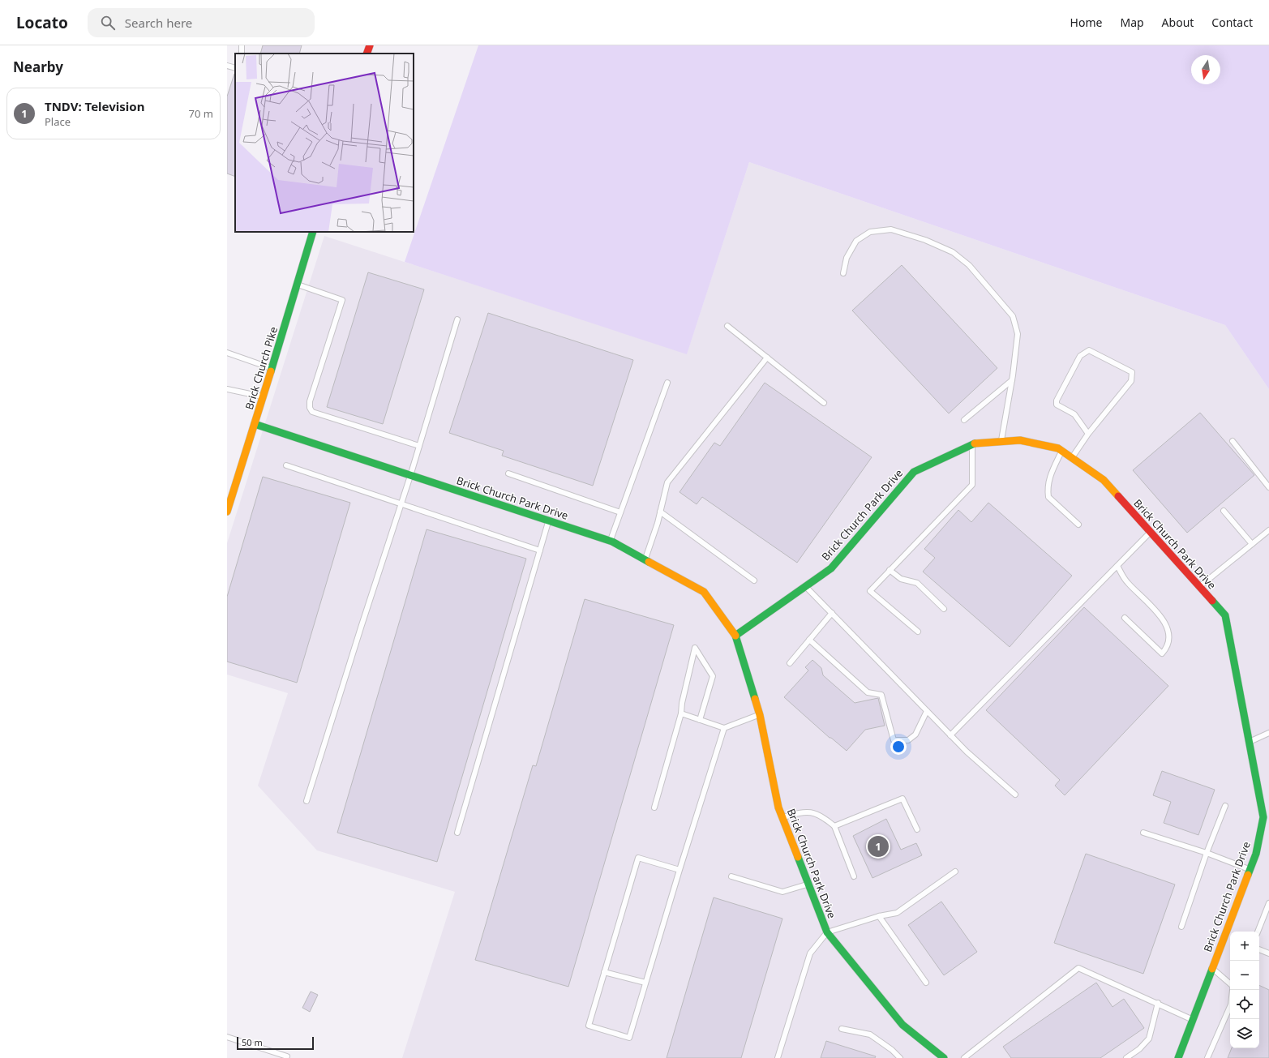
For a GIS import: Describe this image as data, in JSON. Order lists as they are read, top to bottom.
{
  "streets": {
    "street": ["Brick Church Pike", "Brick Church Park Drive"]
  },
  "crossings": [
    ["Brick Church Pike", "Brick Church Park Drive"]
  ],
  "scale_bar": "50 m",
  "north": "bottom",
  "page": {
    "header": "Locato",
    "search": "Search here",
    "nav": [
      "Home",
      "Map",
      "About",
      "Contact"
    ],
    "heading": "Nearby",
    "list": [
      {
        "mark": "1",
        "name": "TNDV: Television",
        "note": "Place",
        "value": "70 m"
      }
    ],
    "pins": "1",
    "map_buttons": ["+", "−"],
    "scale": "50 m"
  }
}
